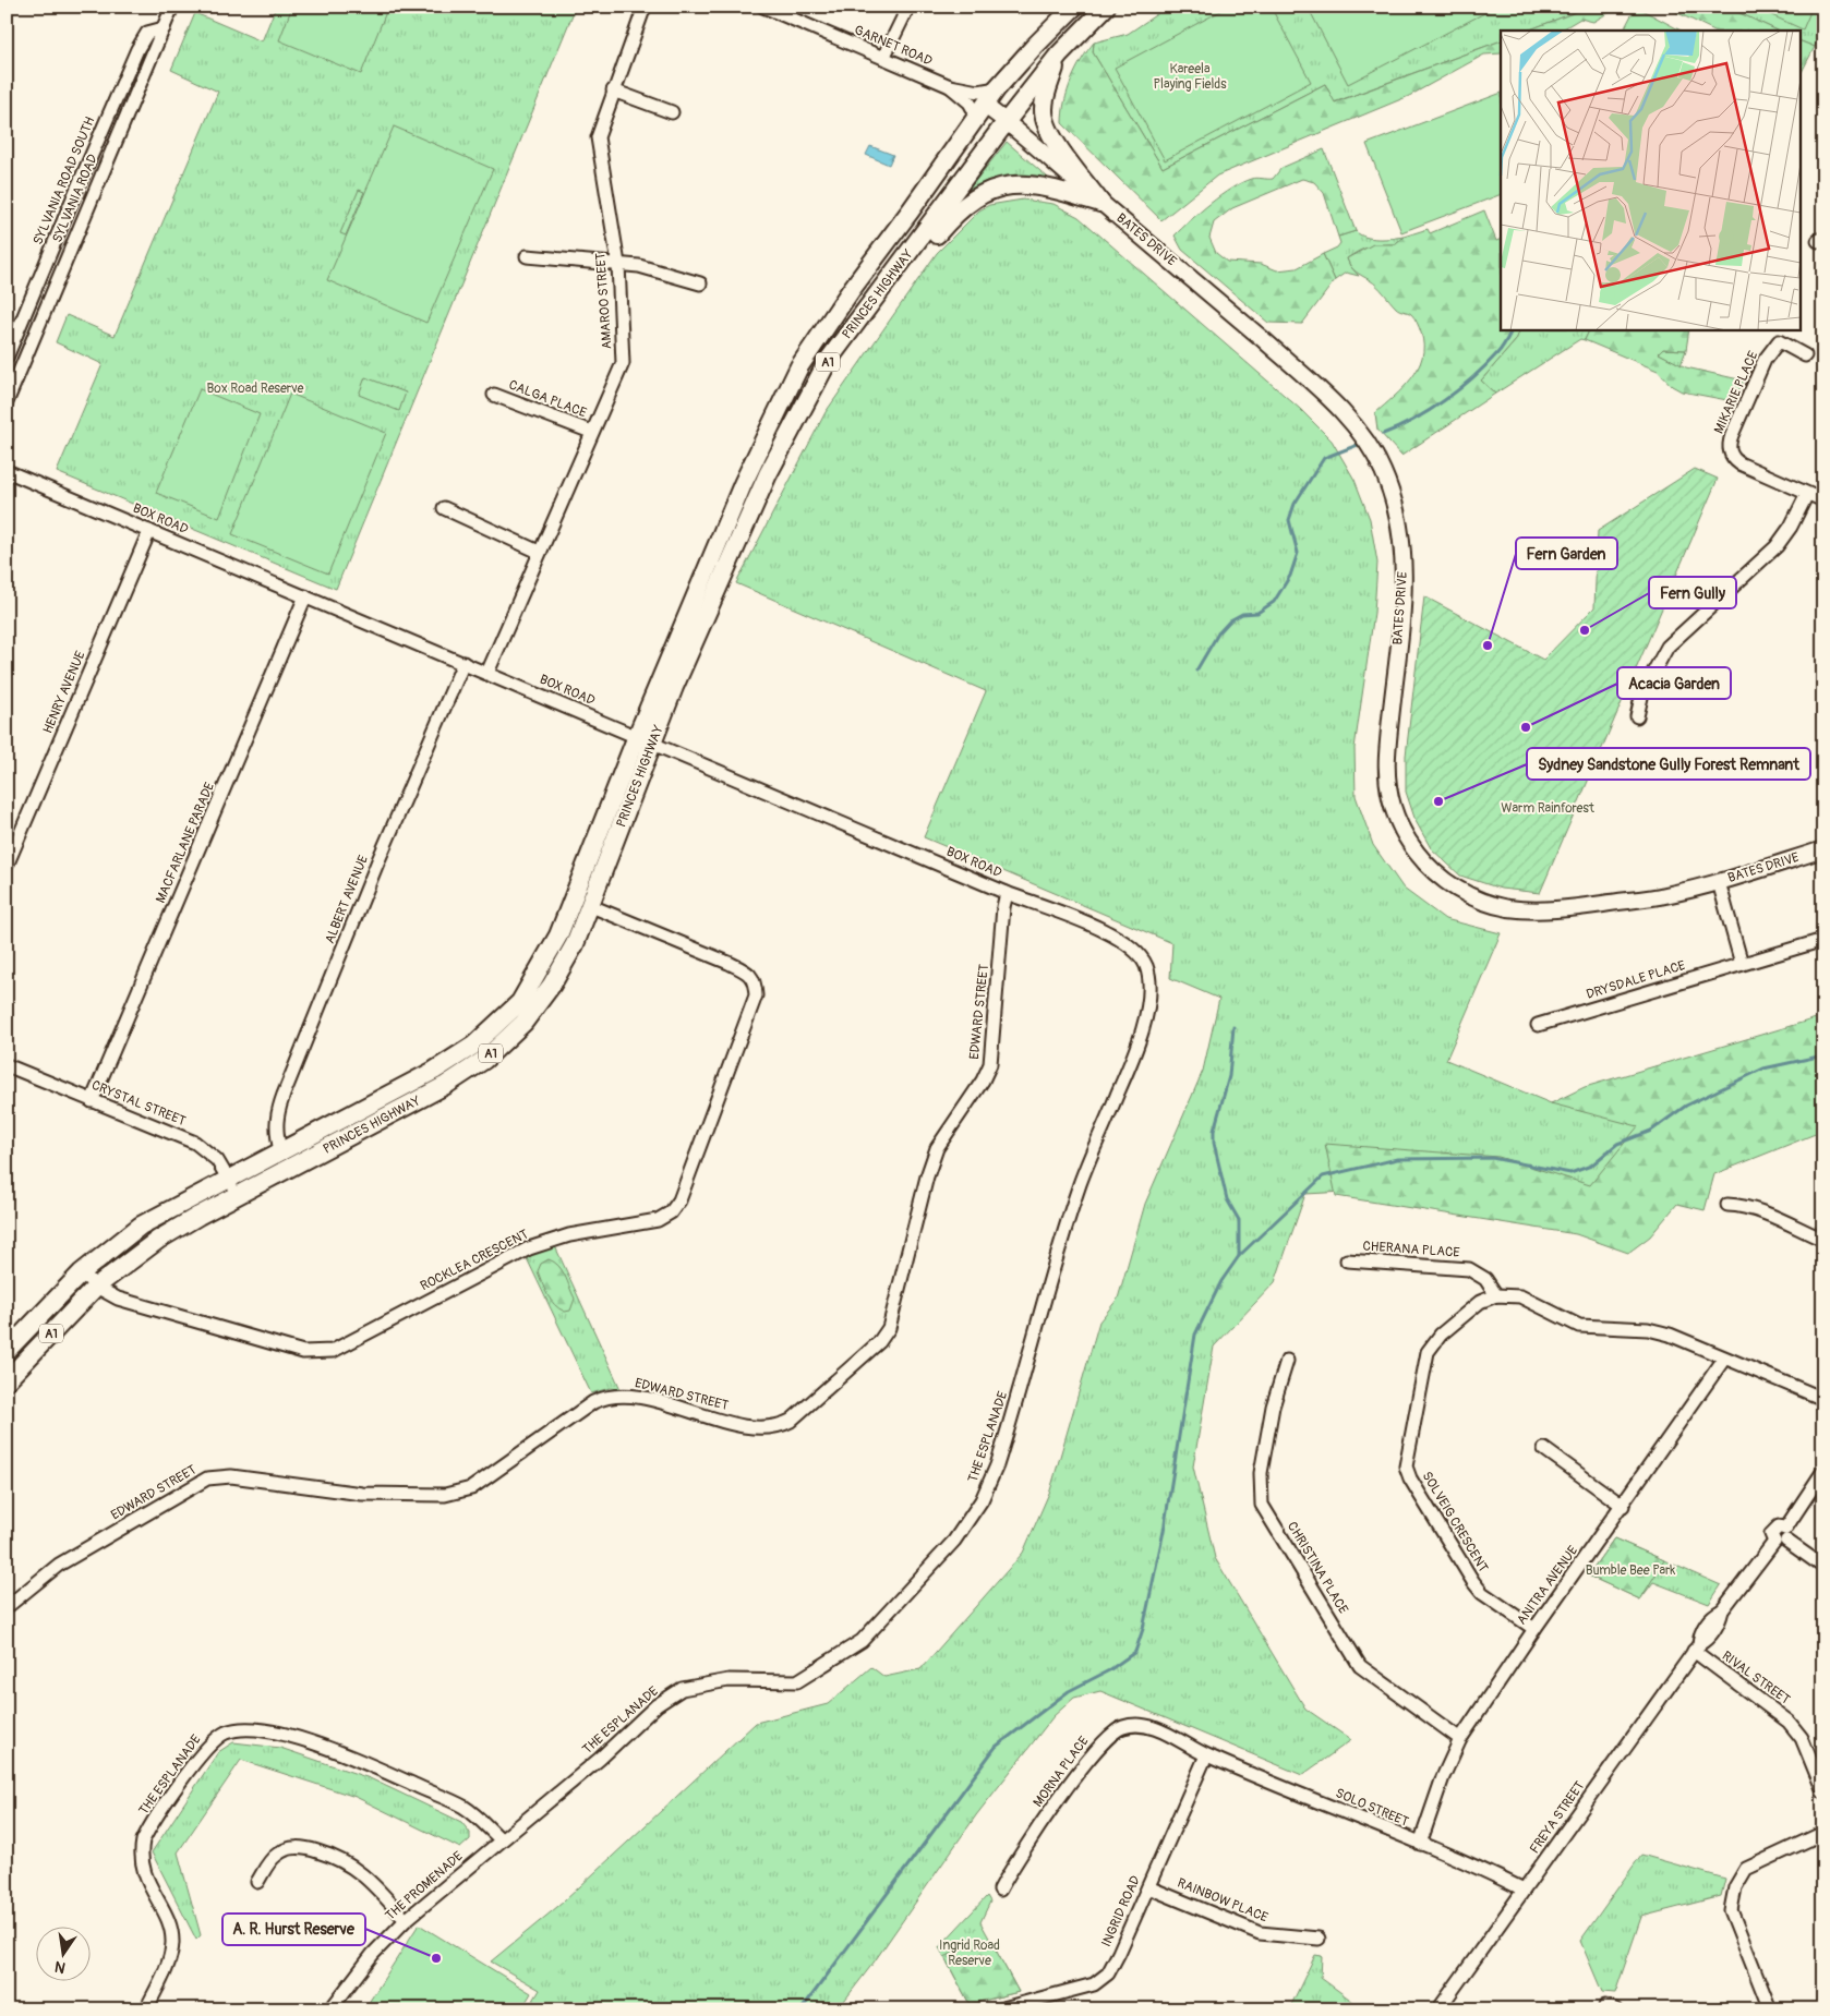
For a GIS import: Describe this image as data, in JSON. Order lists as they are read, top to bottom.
{
  "streets": {
    "highway": ["PRINCES HIGHWAY", "A1"],
    "main road": ["BATES DRIVE"],
    "street": [
      "GARNET ROAD",
      "SYLVANIA ROAD SOUTH",
      "SYLVANIA ROAD",
      "AMAROO STREET",
      "MIKARIE PLACE",
      "CALGA PLACE",
      "BOX ROAD",
      "HENRY AVENUE",
      "MACFARLANE PARADE",
      "ALBERT AVENUE",
      "DRYSDALE PLACE",
      "EDWARD STREET",
      "CRYSTAL STREET",
      "CHERANA PLACE",
      "ROCKLEA CRESCENT",
      "THE ESPLANADE",
      "SOLVEIG CRESCENT",
      "CHRISTINA PLACE",
      "ANITRA AVENUE",
      "RIVAL STREET",
      "MORNA PLACE",
      "SOLO STREET",
      "FREYA STREET",
      "THE PROMENADE",
      "RAINBOW PLACE",
      "INGRID ROAD"
    ]
  },
  "crossings": [
    ["GARNET ROAD", "BATES DRIVE"],
    ["GARNET ROAD", "PRINCES HIGHWAY"],
    ["SYLVANIA ROAD SOUTH", "SYLVANIA ROAD"],
    ["BATES DRIVE", "PRINCES HIGHWAY"],
    ["PRINCES HIGHWAY", "BOX ROAD"],
    ["PRINCES HIGHWAY", "ALBERT AVENUE"],
    ["PRINCES HIGHWAY", "CRYSTAL STREET"],
    ["PRINCES HIGHWAY", "ROCKLEA CRESCENT"],
    ["AMAROO STREET", "CALGA PLACE"],
    ["AMAROO STREET", "BOX ROAD"],
    ["BOX ROAD", "HENRY AVENUE"],
    ["BOX ROAD", "MACFARLANE PARADE"],
    ["BOX ROAD", "ALBERT AVENUE"],
    ["BOX ROAD", "EDWARD STREET"],
    ["BOX ROAD", "THE ESPLANADE"],
    ["MACFARLANE PARADE", "CRYSTAL STREET"],
    ["CHERANA PLACE", "SOLVEIG CRESCENT"],
    ["THE ESPLANADE", "THE PROMENADE"],
    ["SOLVEIG CRESCENT", "ANITRA AVENUE"],
    ["CHRISTINA PLACE", "ANITRA AVENUE"],
    ["ANITRA AVENUE", "SOLO STREET"],
    ["RIVAL STREET", "FREYA STREET"],
    ["MORNA PLACE", "SOLO STREET"],
    ["MORNA PLACE", "INGRID ROAD"],
    ["SOLO STREET", "FREYA STREET"],
    ["SOLO STREET", "INGRID ROAD"],
    ["RAINBOW PLACE", "INGRID ROAD"]
  ],
  "parks": [
    "Kareela Playing Fields",
    "Box Road Reserve",
    "Warm Rainforest",
    "Bumble Bee Park",
    "Ingrid Road Reserve"
  ],
  "places": [
    "Fern Gully",
    "Fern Garden",
    "Acacia Garden",
    "Sydney Sandstone Gully Forest Remnant",
    "A. R. Hurst Reserve"
  ],
  "north": "bottom"
}
